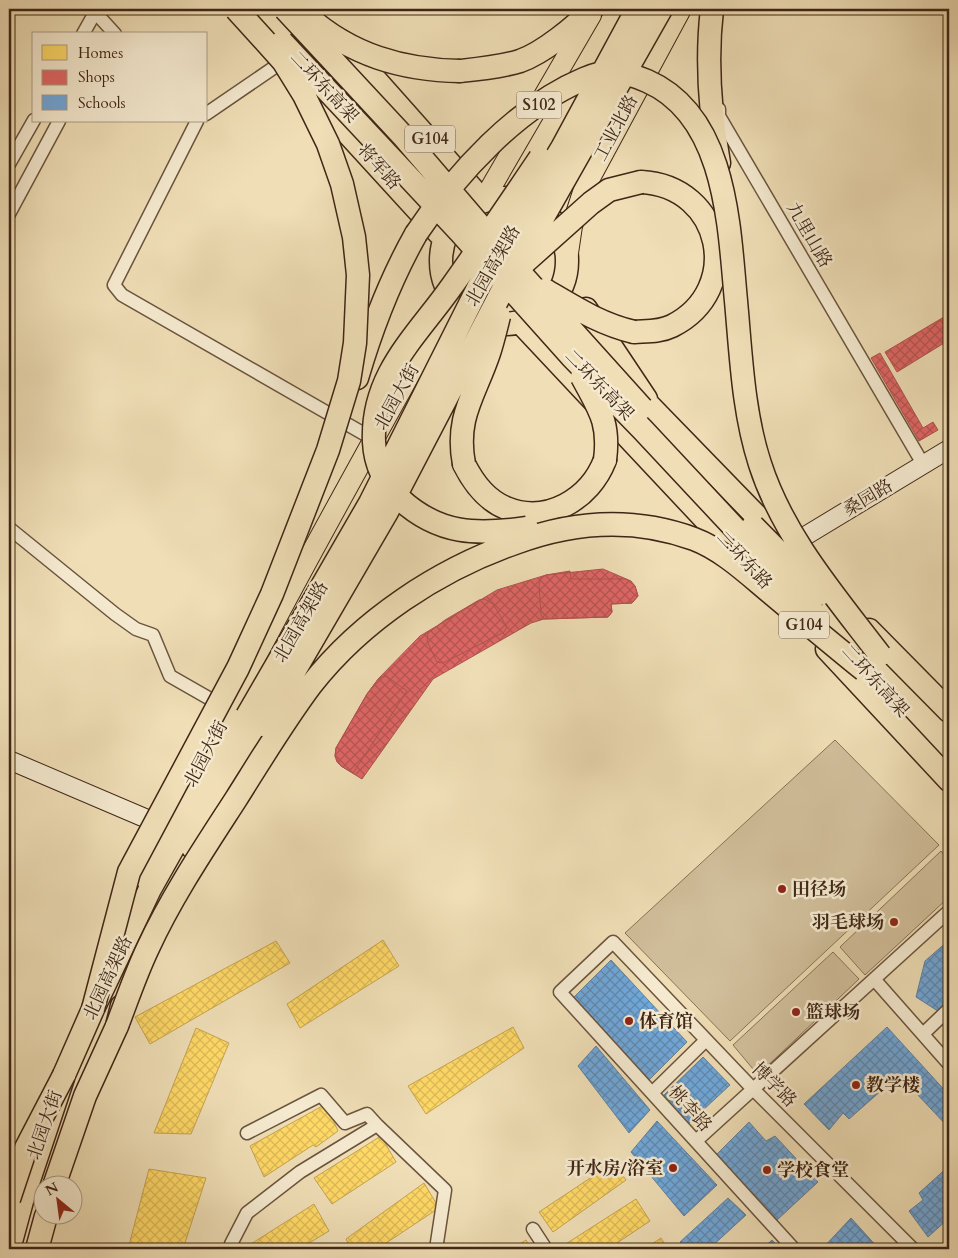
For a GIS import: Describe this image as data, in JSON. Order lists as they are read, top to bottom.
{
  "streets": {
    "highway": [
      "二环东高架",
      "G104",
      "将军路",
      "北园高架路",
      "二环东路"
    ],
    "main road": ["S102", "工业北路", "北园大街"],
    "street": [
      "九里山路",
      "桑园路",
      "博学路",
      "桃李路"
    ]
  },
  "crossings": [
    ["二环东高架", "北园高架路"],
    ["S102", "工业北路"],
    ["S102", "G104"],
    ["S102", "将军路"],
    ["S102", "北园大街"],
    ["S102", "二环东路"],
    ["工业北路", "G104"],
    ["工业北路", "将军路"],
    ["工业北路", "北园大街"],
    ["工业北路", "二环东路"],
    ["G104", "将军路"],
    ["G104", "北园大街"],
    ["G104", "桑园路"],
    ["G104", "二环东路"],
    ["将军路", "北园大街"],
    ["将军路", "二环东路"],
    ["九里山路", "桑园路"],
    ["北园大街", "二环东路"],
    ["博学路", "桃李路"]
  ],
  "places": [
    "田径场",
    "羽毛球场",
    "篮球场",
    "体育馆",
    "教学楼",
    "开水房/浴室",
    "学校食堂"
  ],
  "legend": ["Homes", "Shops", "Schools"],
  "north": "top left"
}
